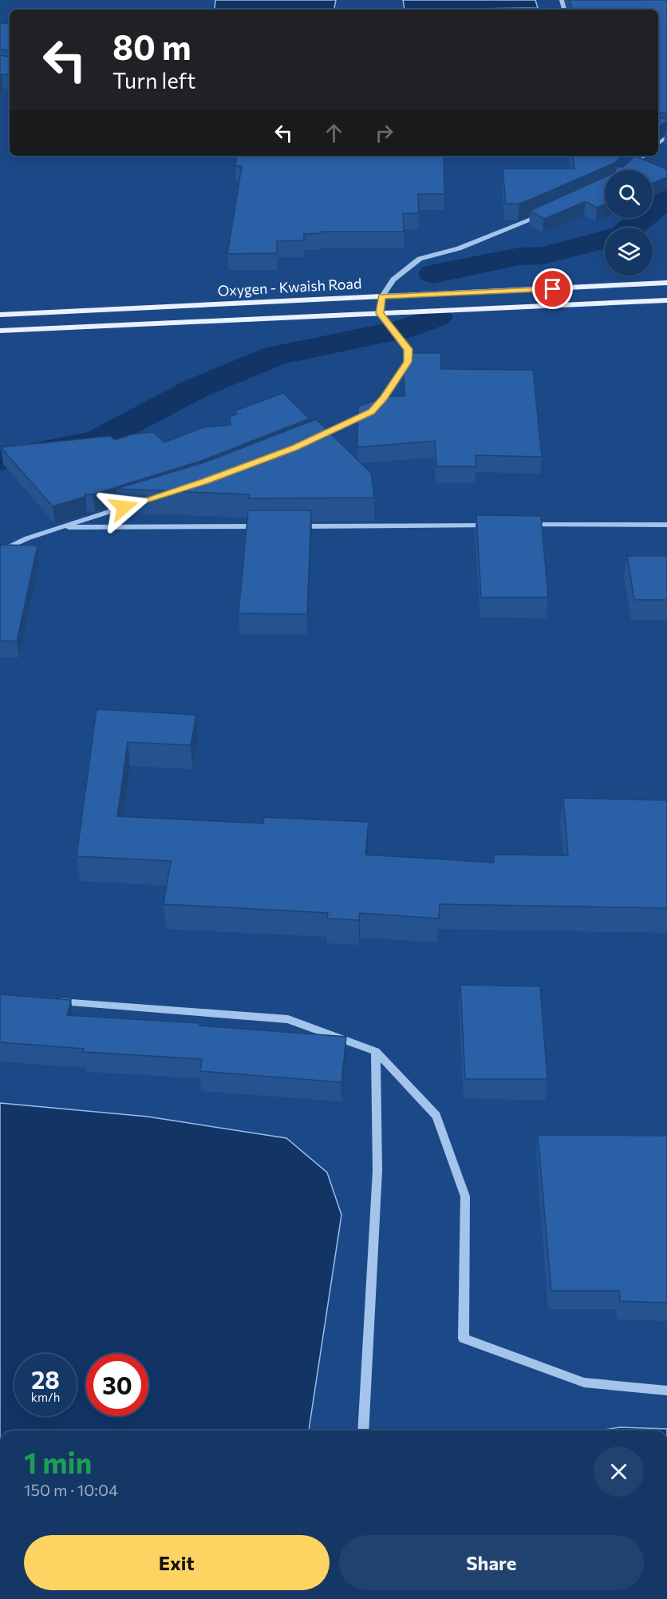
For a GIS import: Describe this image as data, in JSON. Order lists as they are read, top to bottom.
{
  "streets": {
    "main road": ["Oxygen - Kwaish Road"]
  },
  "page": {
    "turn": ["80 m", "Turn left"],
    "speed": "28 km/h",
    "limit": "30",
    "heading": ["1 min", "150 m · 10:04"],
    "buttons": ["Exit", "Share"]
  }
}
